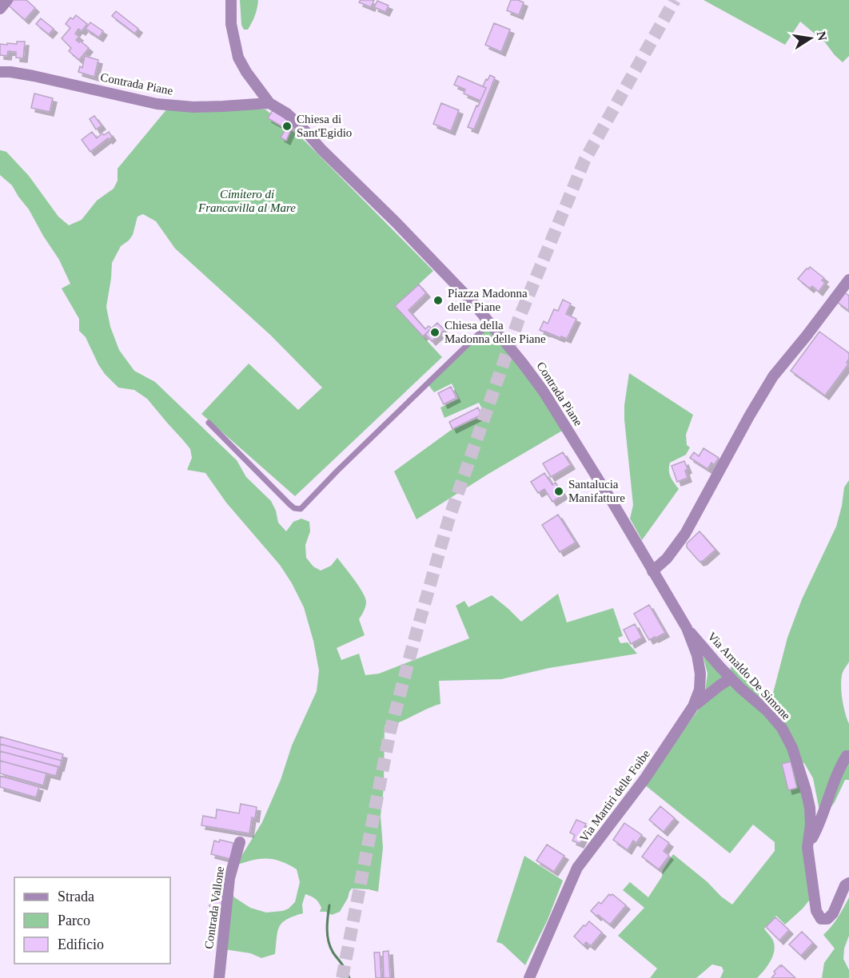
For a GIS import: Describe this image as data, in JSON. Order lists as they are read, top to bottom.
{
  "streets": {
    "street": [
      "Contrada Piane",
      "Via Arnaldo De Simone",
      "Via Martiri delle Foibe",
      "Contrada Vallone"
    ]
  },
  "crossings": [
    ["Contrada Piane", "Via Arnaldo De Simone"],
    ["Contrada Piane", "Via Martiri delle Foibe"],
    ["Via Arnaldo De Simone", "Via Martiri delle Foibe"]
  ],
  "parks": ["Cimitero di Francavilla al Mare"],
  "places": [
    "Chiesa di Sant'Egidio",
    "Piazza Madonna delle Piane",
    "Chiesa della Madonna delle Piane",
    "Santalucia Manifatture"
  ],
  "legend": ["Strada", "Parco", "Edificio"],
  "north": "right"
}
